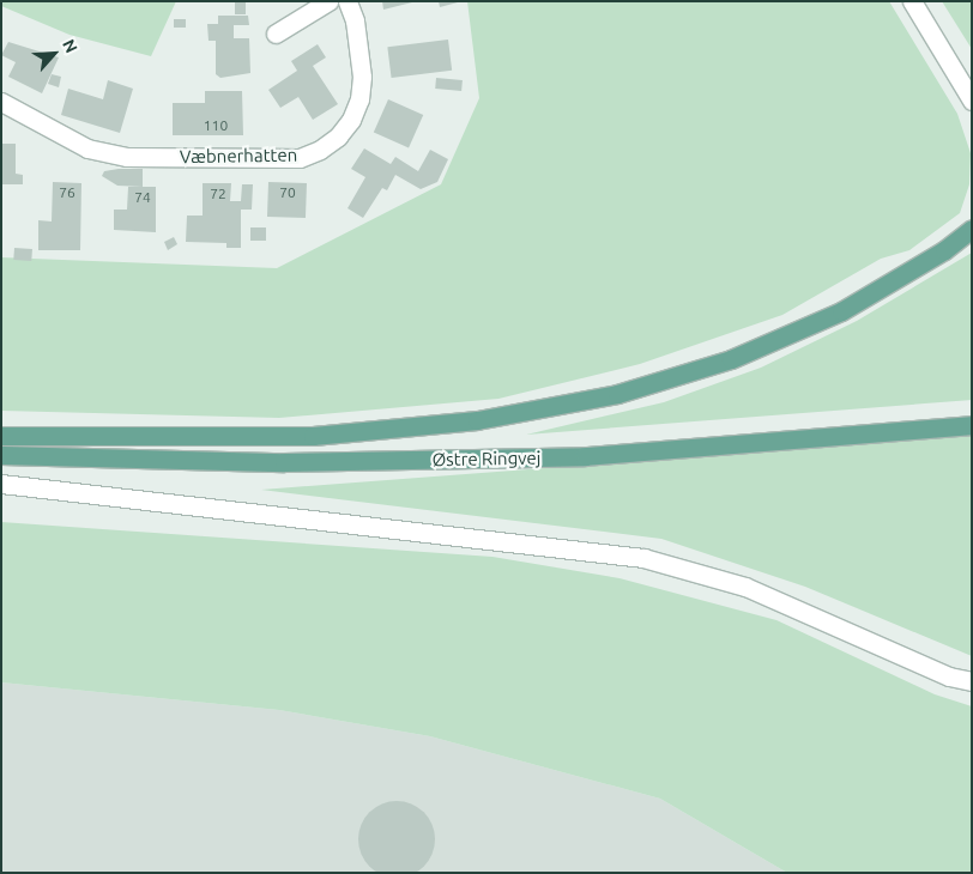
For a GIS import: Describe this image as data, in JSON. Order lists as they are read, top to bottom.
{
  "streets": {
    "main road": ["Østre Ringvej"],
    "street": ["Væbnerhatten"]
  },
  "house_numbers": [
    "110",
    "76",
    "70",
    "72",
    "74"
  ],
  "north": "top right"
}
